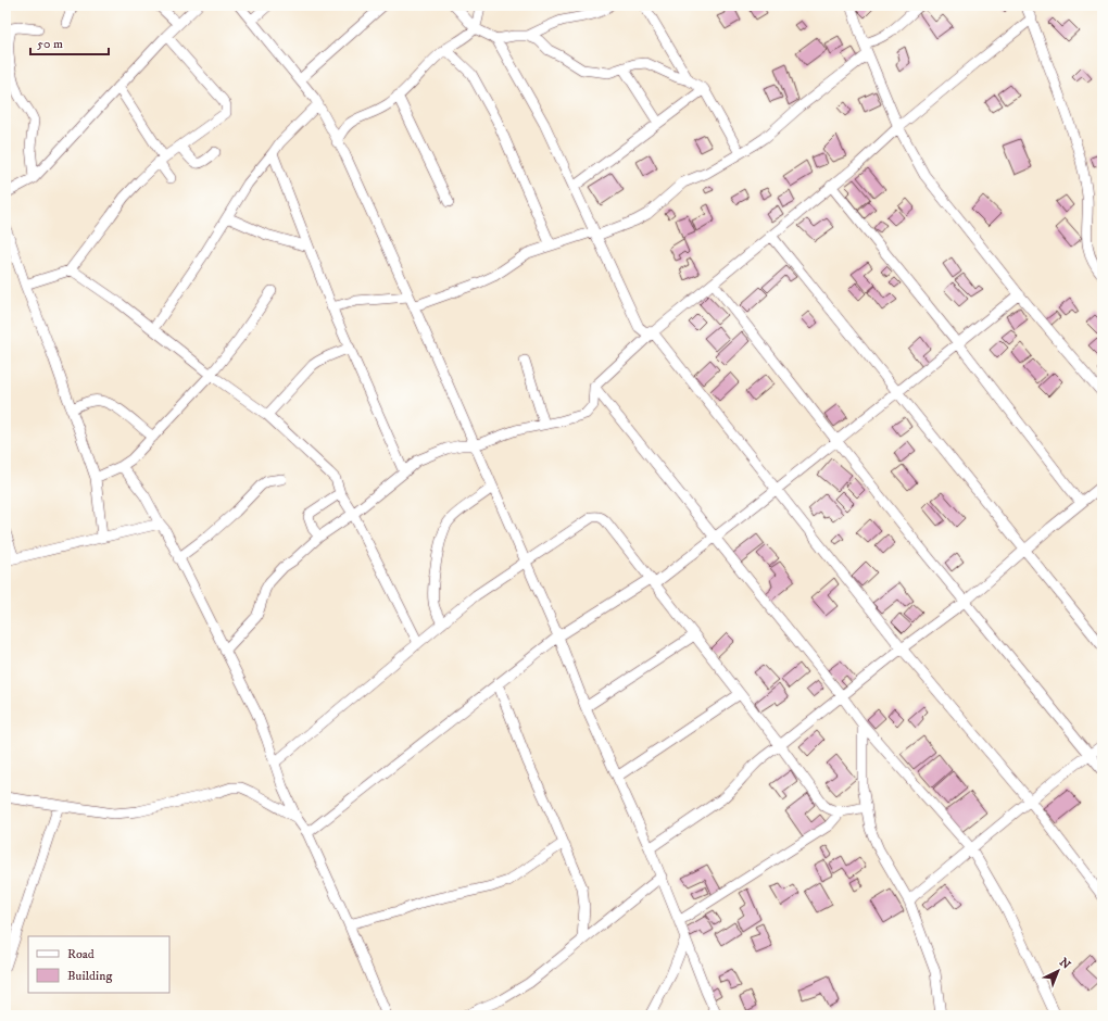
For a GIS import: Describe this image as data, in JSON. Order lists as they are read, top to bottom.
{
  "legend": ["Road", "Building"],
  "scale_bar": "50 m",
  "north": "top right"
}
